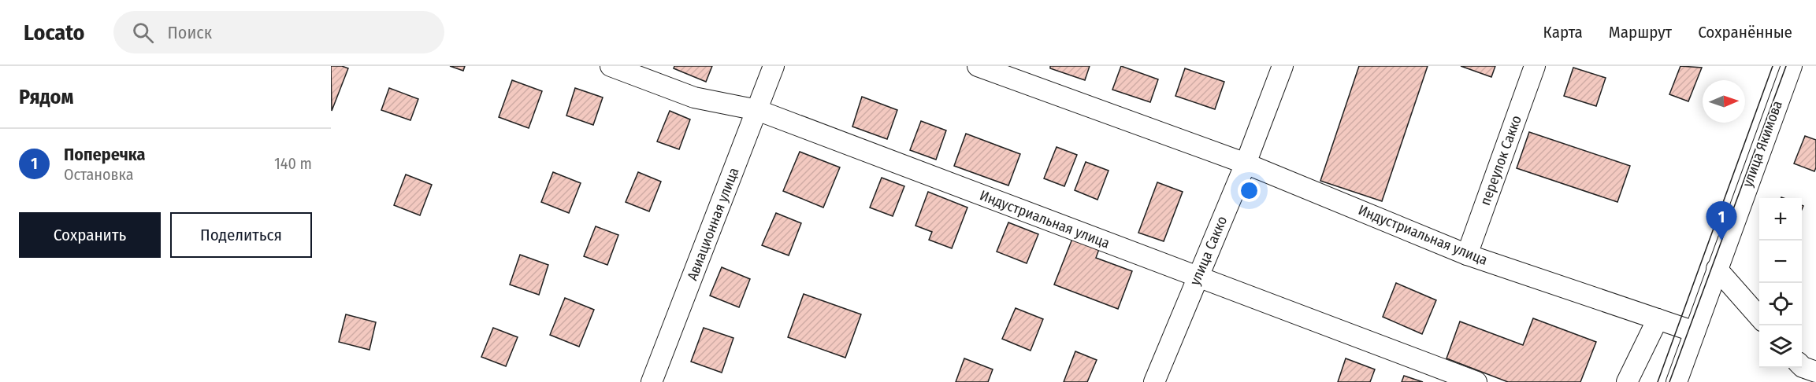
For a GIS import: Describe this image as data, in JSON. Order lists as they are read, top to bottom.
{
  "streets": {
    "street": [
      "улица Якимова",
      "переулок Сакко",
      "Индустриальная улица",
      "Авиационная улица",
      "улица Сакко"
    ]
  },
  "crossings": [
    ["улица Якимова", "Индустриальная улица"],
    ["переулок Сакко", "Индустриальная улица"],
    ["Индустриальная улица", "Авиационная улица"],
    ["Индустриальная улица", "улица Сакко"]
  ],
  "north": "right",
  "page": {
    "header": "Locato",
    "search": "Поиск",
    "nav": ["Карта", "Маршрут", "Сохранённые"],
    "heading": "Рядом",
    "list": [
      {
        "mark": "1",
        "name": "Поперечка",
        "note": "Остановка",
        "value": "140 m"
      }
    ],
    "buttons": ["Сохранить", "Поделиться"],
    "map_buttons": ["+", "−"],
    "pins": "1"
  }
}
